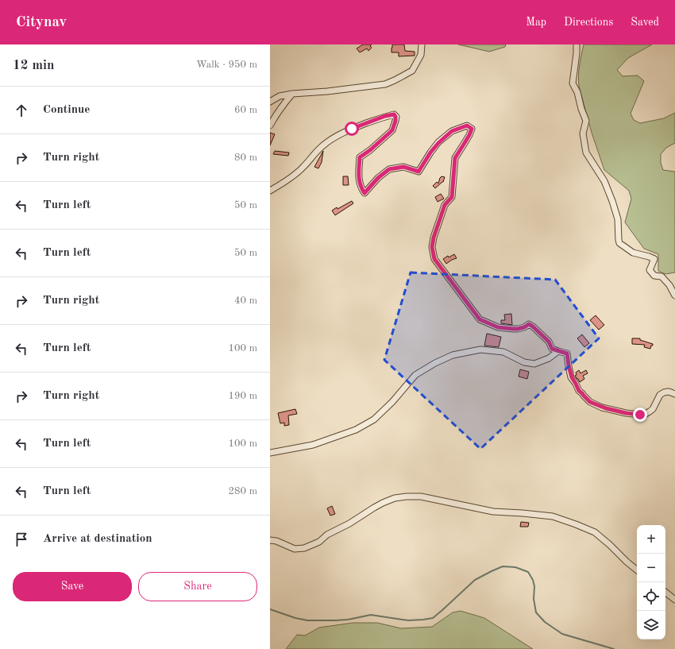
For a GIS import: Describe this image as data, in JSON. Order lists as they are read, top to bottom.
{
  "page": {
    "header": "Citynav",
    "nav": ["Map", "Directions", "Saved"],
    "heading": ["12 min", "Walk · 950 m"],
    "list": [
      ["Continue", "60 m"],
      ["Turn right", "80 m"],
      ["Turn left", "50 m"],
      ["Turn left", "50 m"],
      ["Turn right", "40 m"],
      ["Turn left", "100 m"],
      ["Turn right", "190 m"],
      ["Turn left", "100 m"],
      ["Turn left", "280 m"],
      "Arrive at destination"
    ],
    "map_buttons": ["+", "−"],
    "buttons": ["Save", "Share"]
  }
}
